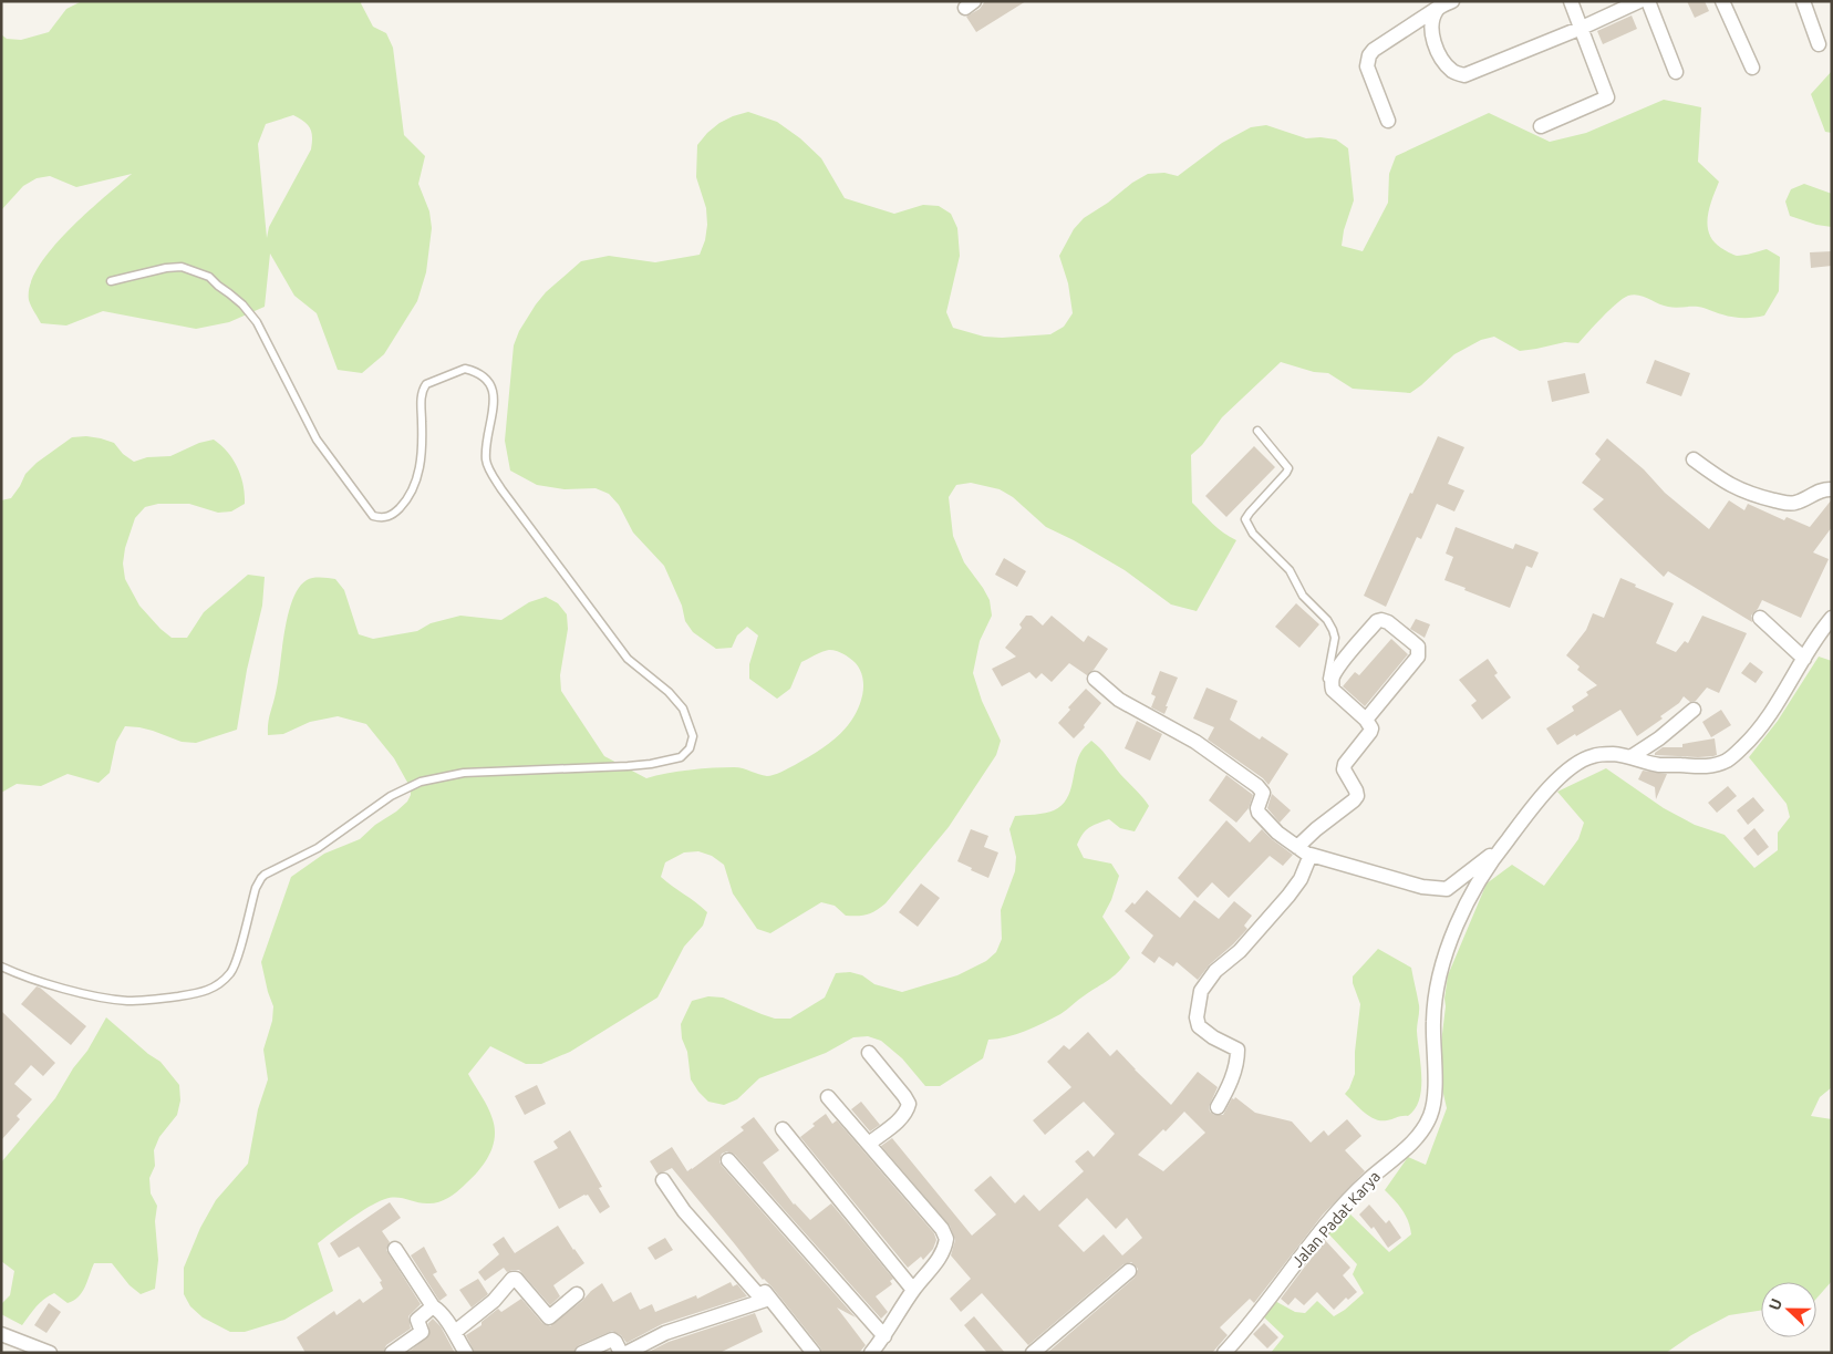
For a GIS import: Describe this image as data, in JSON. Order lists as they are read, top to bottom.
{
  "streets": {
    "street": ["Jalan Padat Karya"]
  },
  "north": "left"
}
